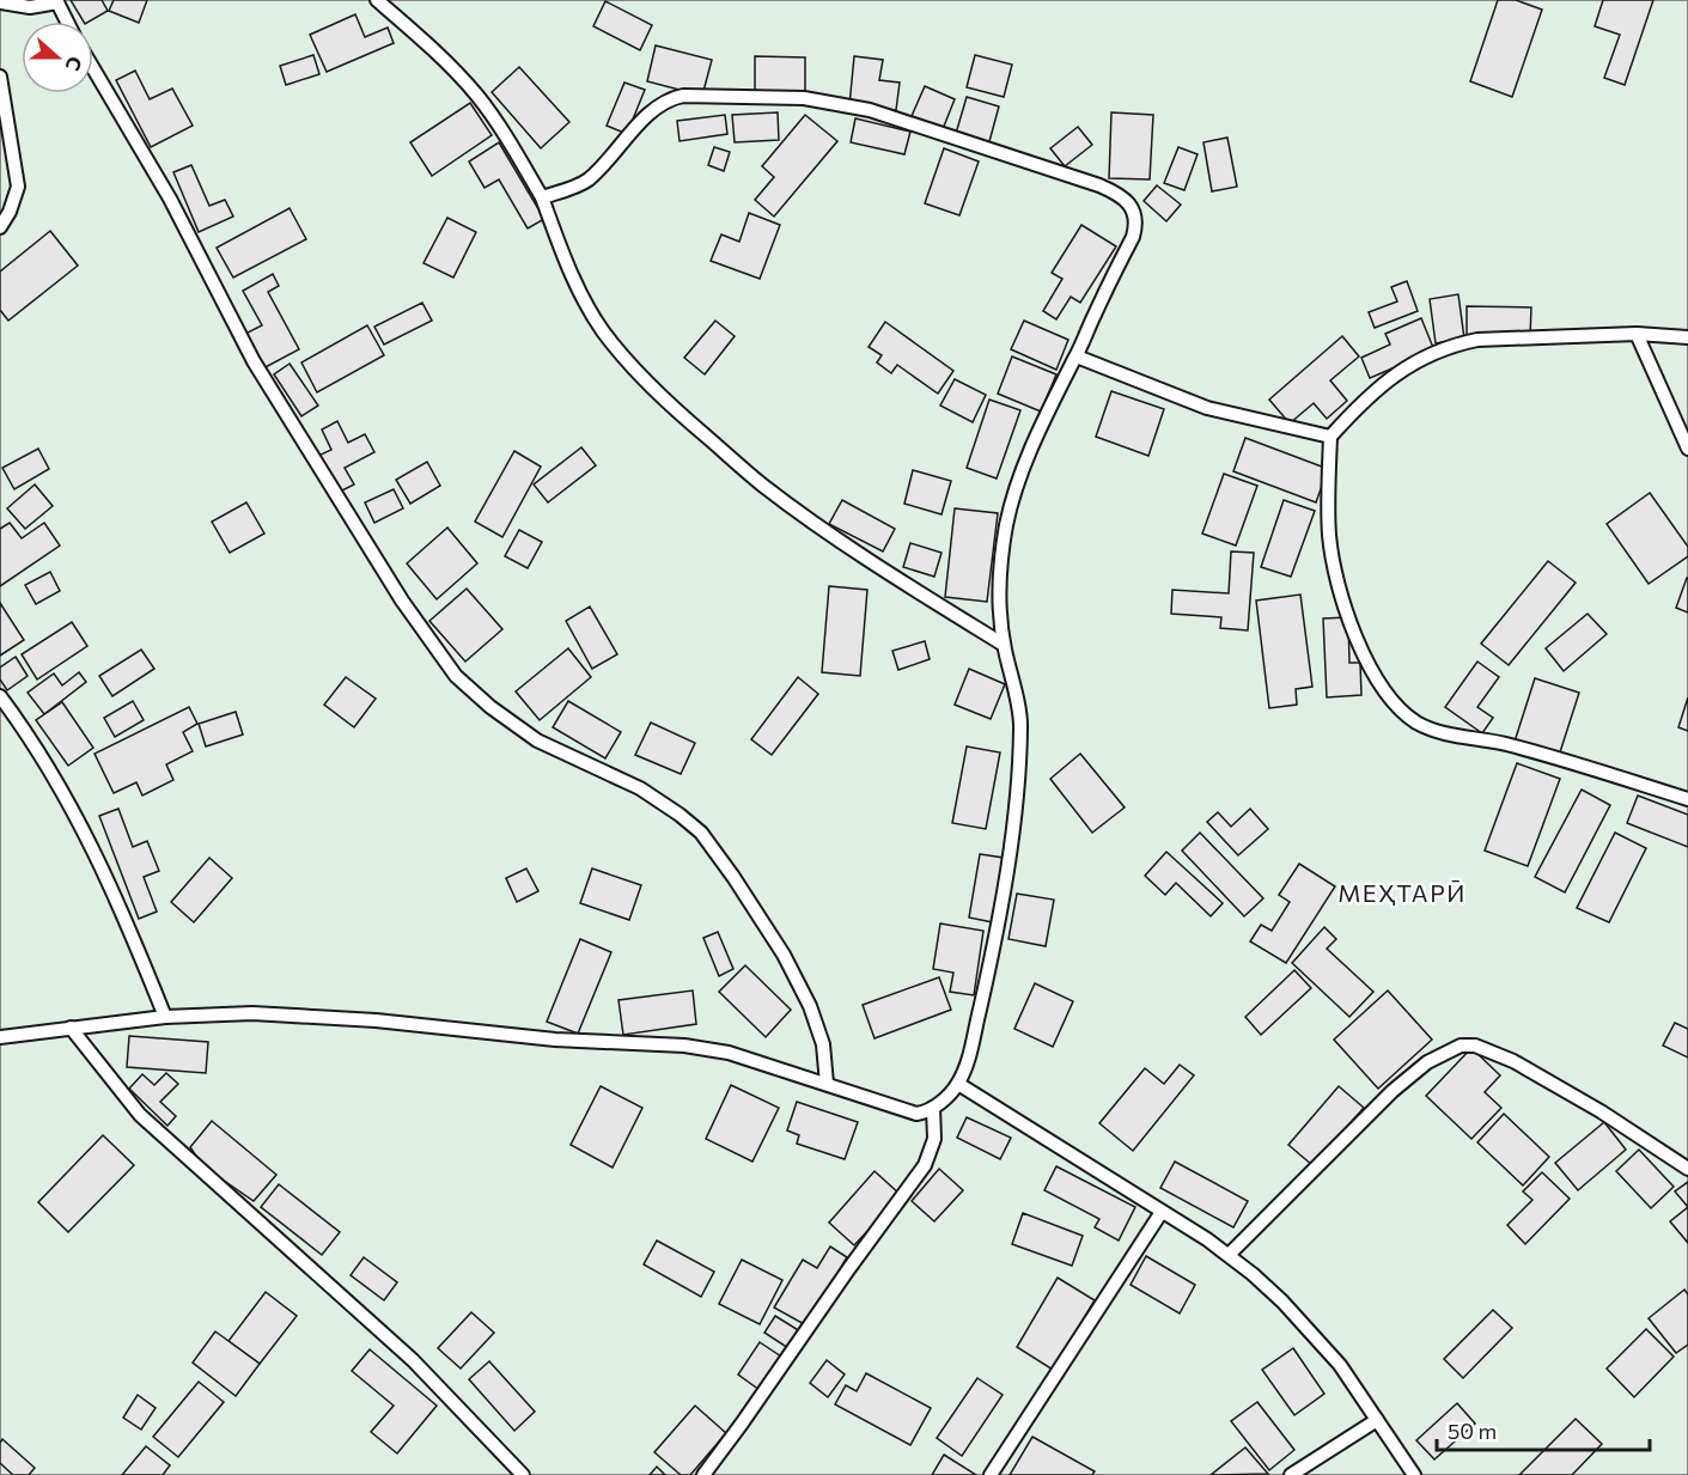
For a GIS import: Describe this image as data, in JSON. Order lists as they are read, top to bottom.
{
  "districts": ["МЕҲТАРӢ"],
  "scale_bar": "50 m",
  "north": "right"
}
